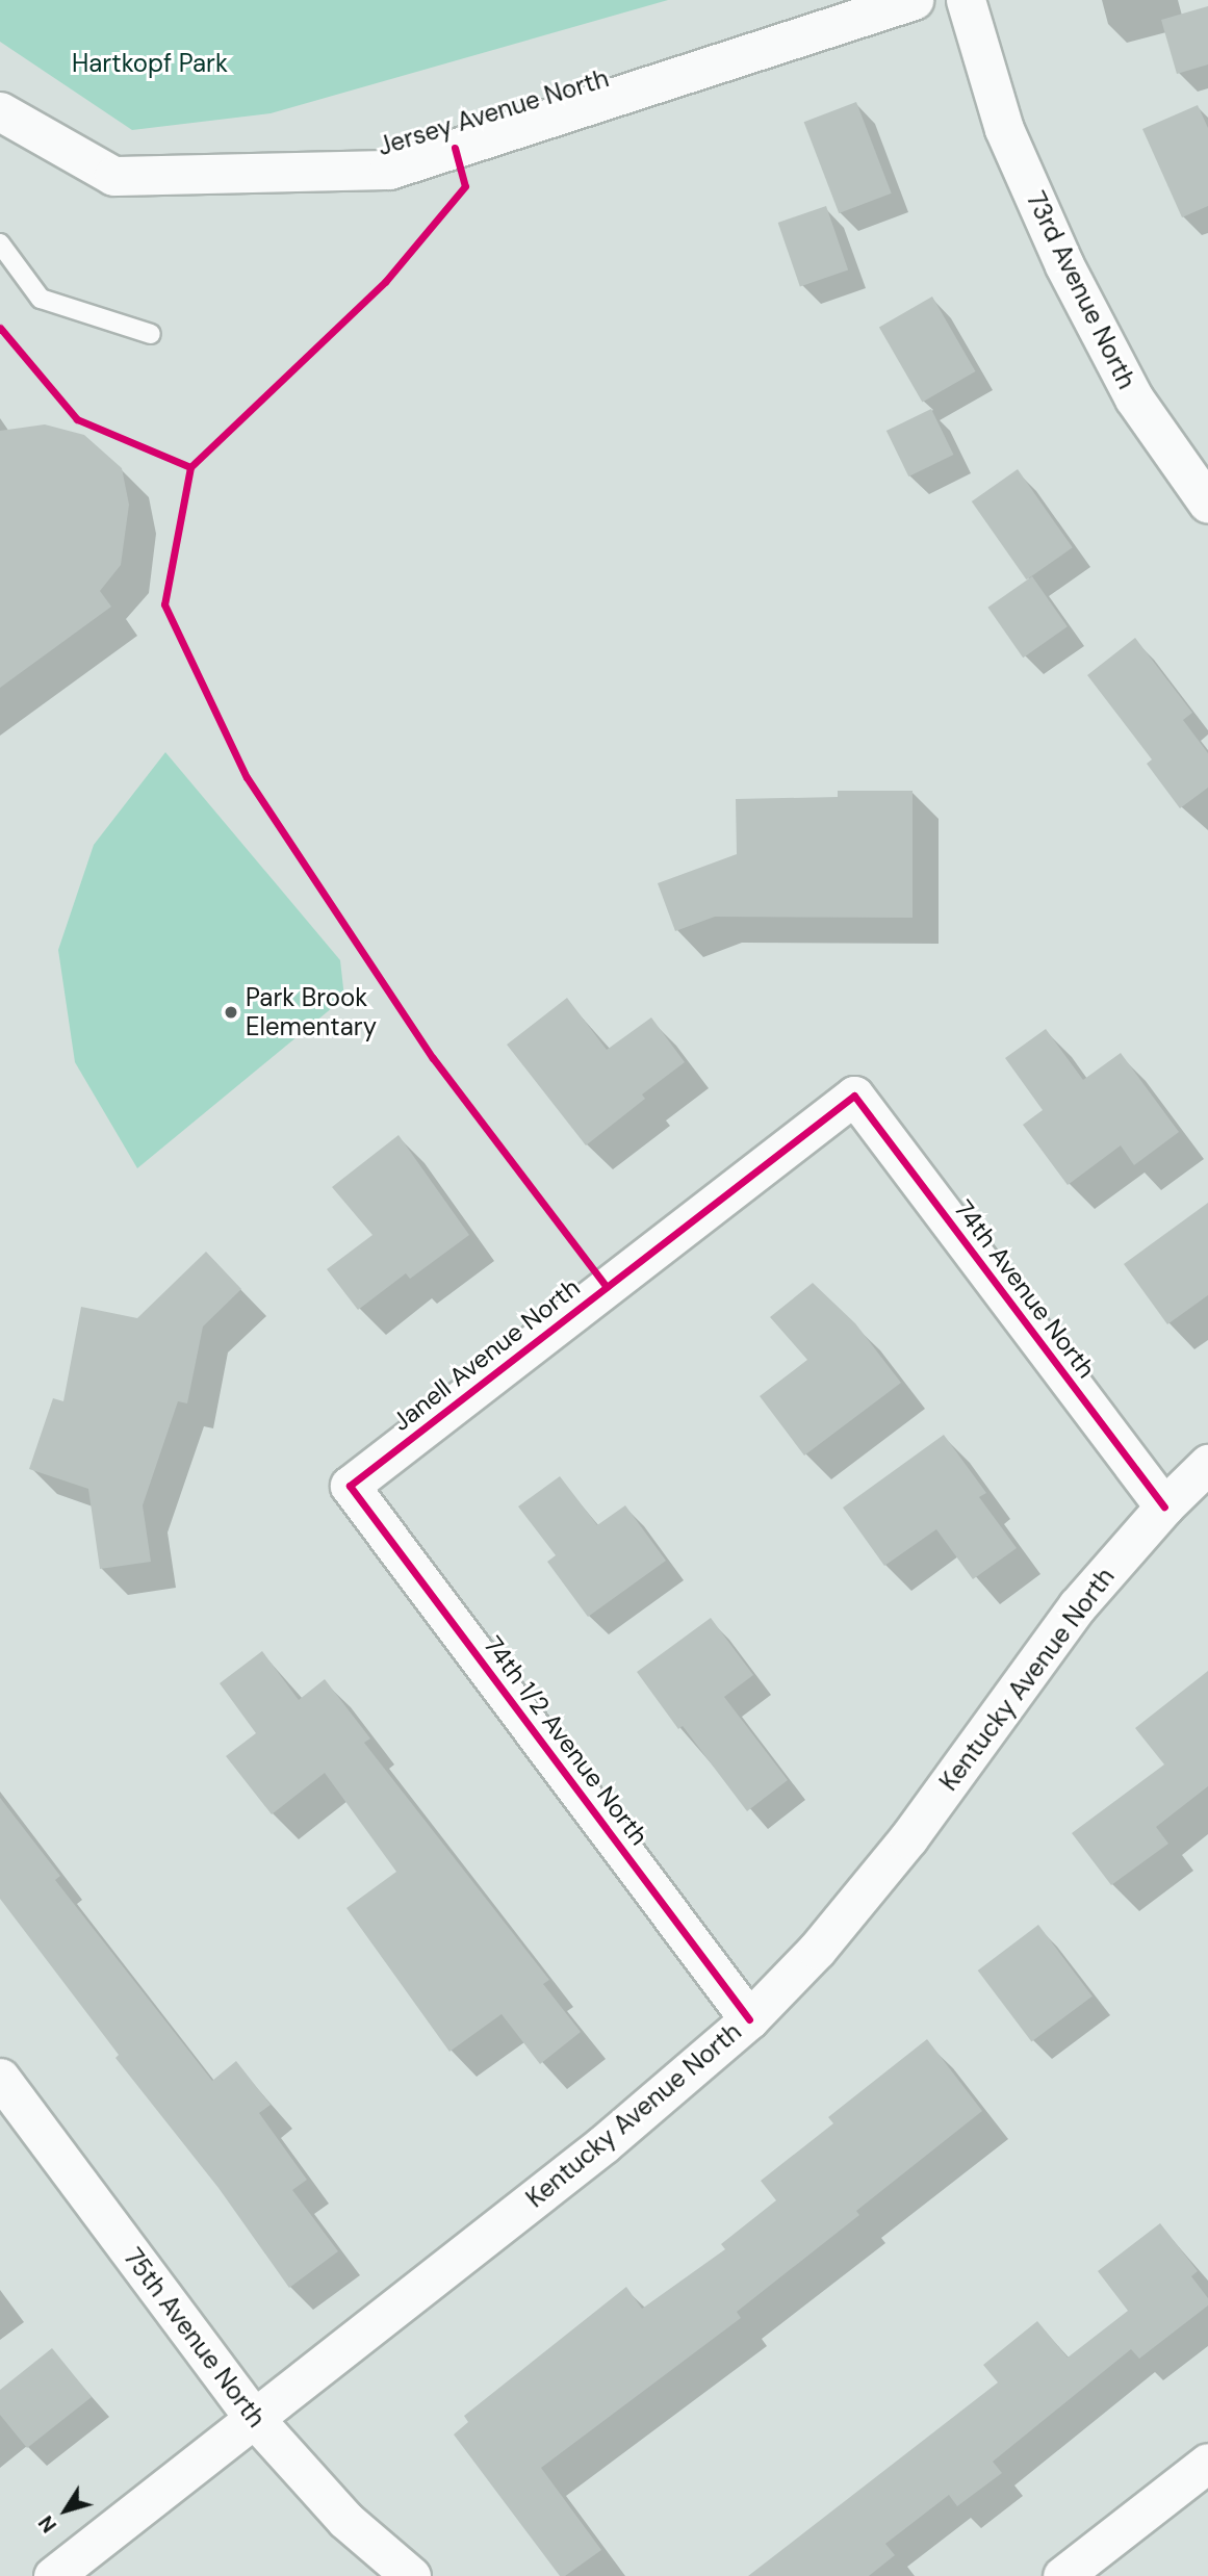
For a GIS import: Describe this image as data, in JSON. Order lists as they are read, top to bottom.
{
  "streets": {
    "street": [
      "Jersey Avenue North",
      "73rd Avenue North",
      "74th Avenue North",
      "Janell Avenue North",
      "Kentucky Avenue North",
      "74th 1/2 Avenue North",
      "75th Avenue North"
    ]
  },
  "crossings": [
    ["74th Avenue North", "Janell Avenue North"],
    ["74th Avenue North", "Kentucky Avenue North"],
    ["Janell Avenue North", "74th 1/2 Avenue North"],
    ["Kentucky Avenue North", "74th 1/2 Avenue North"],
    ["Kentucky Avenue North", "75th Avenue North"]
  ],
  "parks": ["Hartkopf Park"],
  "places": ["Park Brook Elementary"],
  "north": "bottom left"
}
